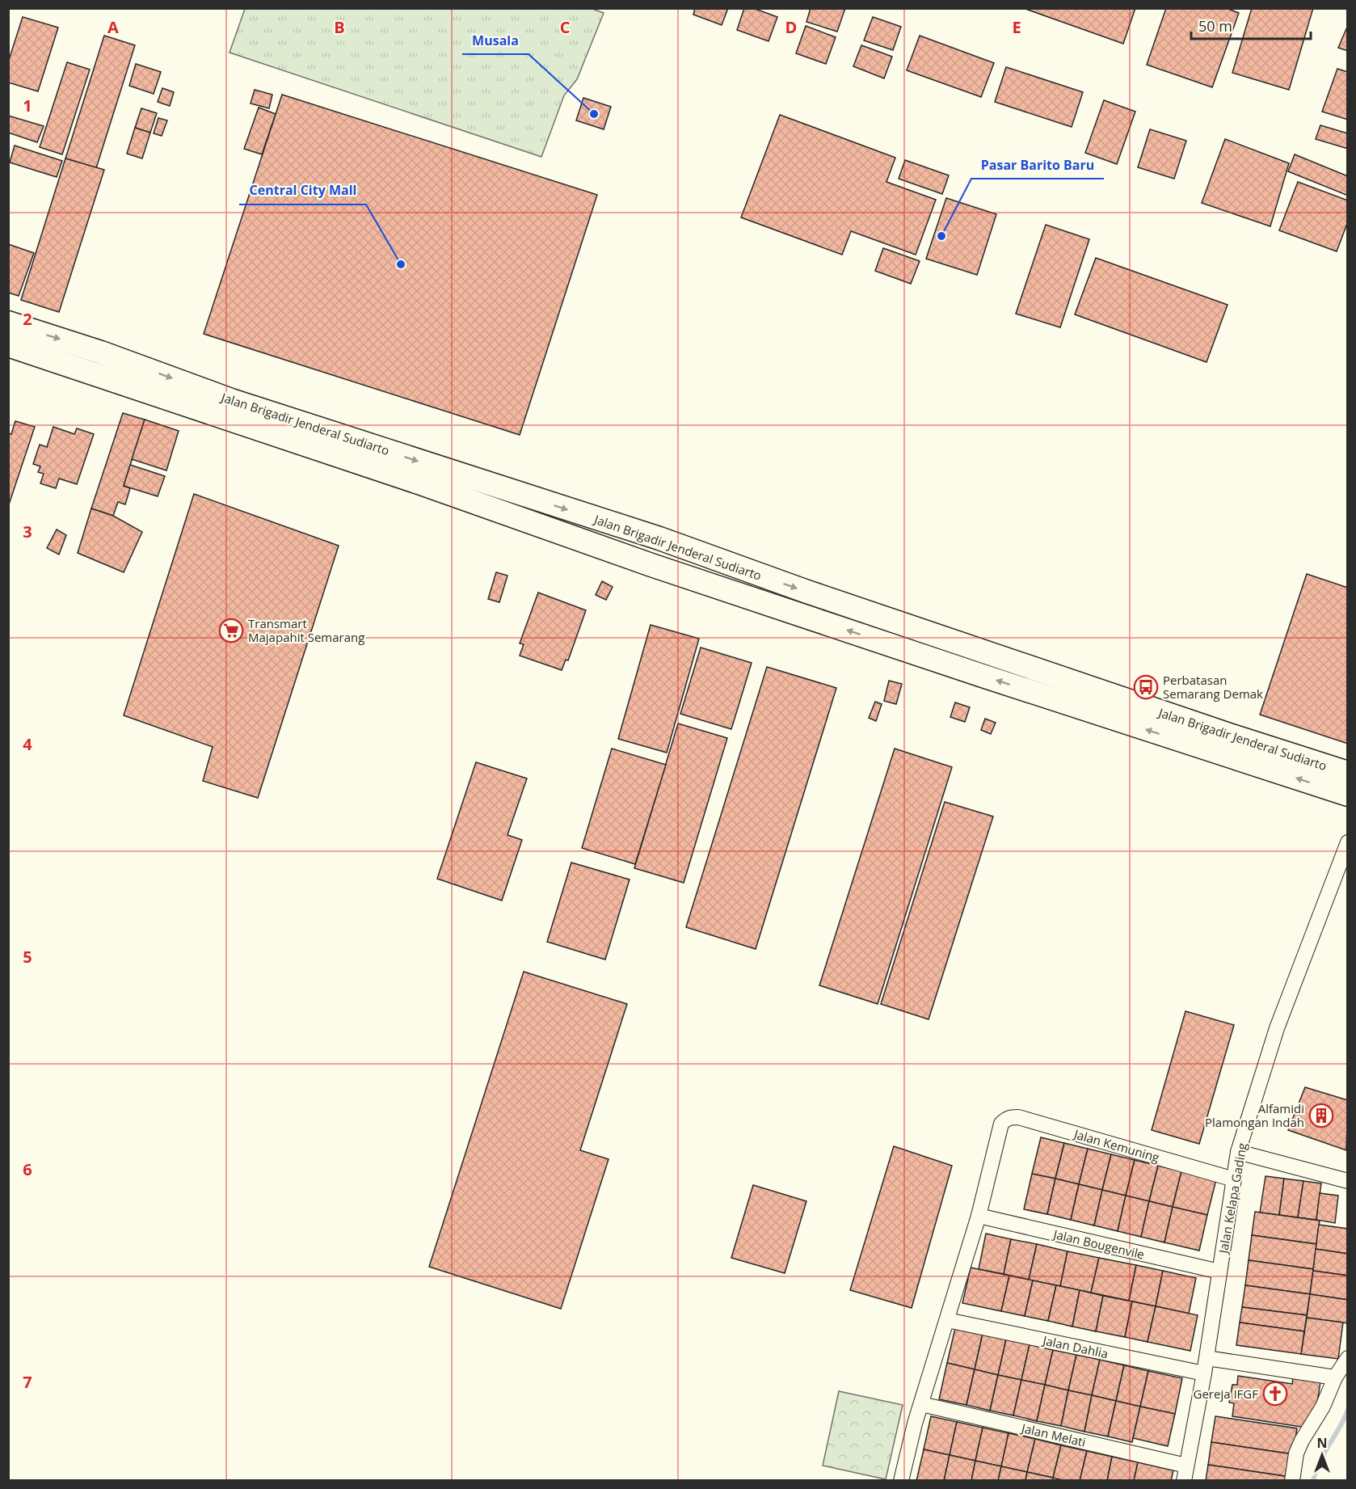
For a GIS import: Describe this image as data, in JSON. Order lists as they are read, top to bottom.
{
  "streets": {
    "main road": ["Jalan Brigadir Jenderal Sudiarto"],
    "street": [
      "Jalan Kemuning",
      "Jalan Kelapa Gading",
      "Jalan Bougenvile",
      "Jalan Dahlia",
      "Jalan Melati"
    ]
  },
  "crossings": [
    ["Jalan Kemuning", "Jalan Kelapa Gading"],
    ["Jalan Kemuning", "Jalan Bougenvile"],
    ["Jalan Kelapa Gading", "Jalan Bougenvile"],
    ["Jalan Kelapa Gading", "Jalan Dahlia"],
    ["Jalan Kelapa Gading", "Jalan Melati"]
  ],
  "places": {
    "other": ["Musala", "Pasar Barito Baru", "Central City Mall"],
    "supermarket": ["Transmart Majapahit Semarang"],
    "bus stop": ["Perbatasan Semarang Demak"],
    "building": ["Alfamidi Plamongan Indah"],
    "church": ["Gereja IFGF"]
  },
  "scale_bar": "50 m",
  "north": "top",
  "grid": {
    "columns": [
      "A",
      "B",
      "C",
      "D",
      "E"
    ],
    "rows": [
      "1",
      "2",
      "3",
      "4",
      "5",
      "6",
      "7"
    ]
  }
}
